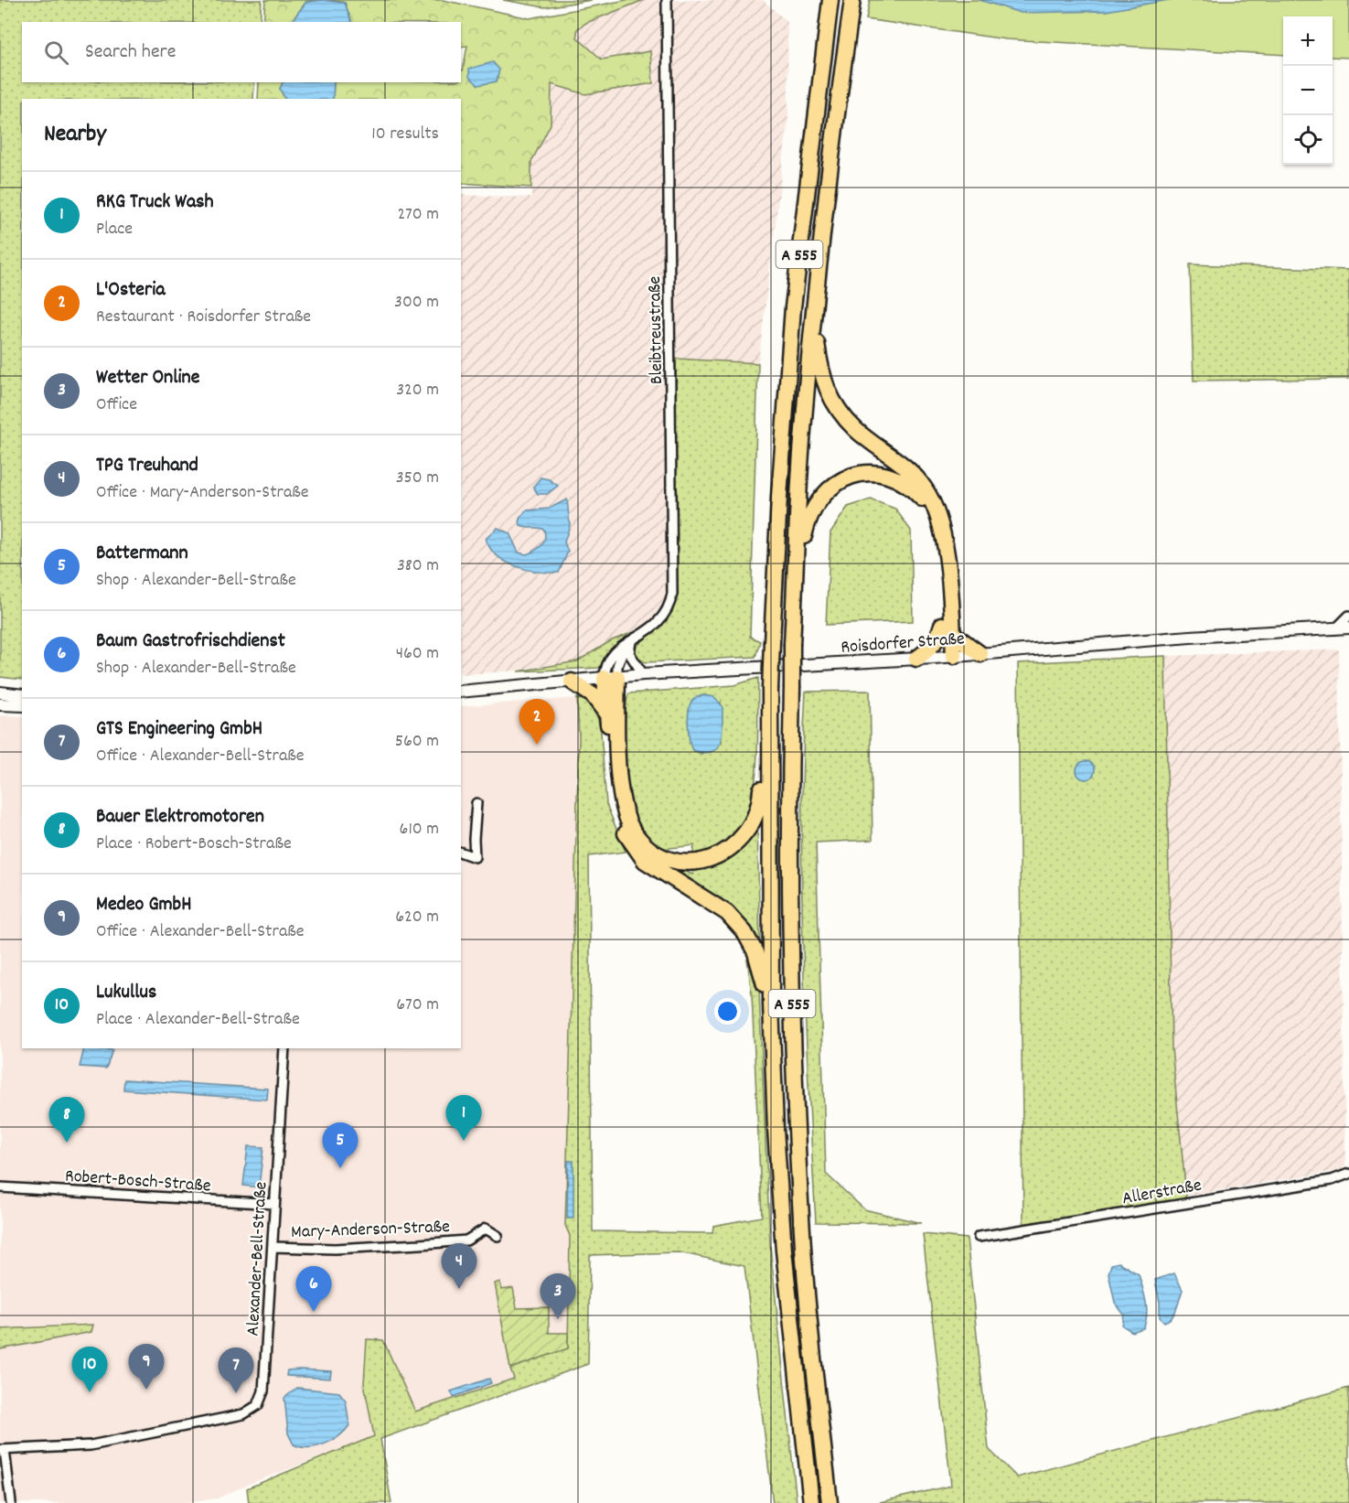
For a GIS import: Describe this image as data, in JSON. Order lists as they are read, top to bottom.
{
  "streets": {
    "highway": ["A 555"],
    "main road": ["Roisdorfer Straße"],
    "street": [
      "Bleibtreustraße",
      "Robert-Bosch-Straße",
      "Allerstraße",
      "Mary-Anderson-Straße",
      "Alexander-Bell-Straße"
    ]
  },
  "crossings": [
    ["Bleibtreustraße", "Roisdorfer Straße"],
    ["Robert-Bosch-Straße", "Alexander-Bell-Straße"],
    ["Mary-Anderson-Straße", "Alexander-Bell-Straße"]
  ],
  "page": {
    "map_buttons": ["+", "−"],
    "search": "Search here",
    "heading": ["Nearby", "10 results"],
    "list": [
      {
        "mark": "1",
        "name": "RKG Truck Wash",
        "note": "Place",
        "value": "270 m"
      },
      {
        "mark": "2",
        "name": "L'Osteria",
        "note": "Restaurant · Roisdorfer Straße",
        "value": "300 m"
      },
      {
        "mark": "3",
        "name": "Wetter Online",
        "note": "Office",
        "value": "320 m"
      },
      {
        "mark": "4",
        "name": "TPG Treuhand",
        "note": "Office · Mary-Anderson-Straße",
        "value": "350 m"
      },
      {
        "mark": "5",
        "name": "Battermann",
        "note": "Shop · Alexander-Bell-Straße",
        "value": "380 m"
      },
      {
        "mark": "6",
        "name": "Baum Gastrofrischdienst",
        "note": "Shop · Alexander-Bell-Straße",
        "value": "460 m"
      },
      {
        "mark": "7",
        "name": "GTS Engineering GmbH",
        "note": "Office · Alexander-Bell-Straße",
        "value": "560 m"
      },
      {
        "mark": "8",
        "name": "Bauer Elektromotoren",
        "note": "Place · Robert-Bosch-Straße",
        "value": "610 m"
      },
      {
        "mark": "9",
        "name": "Medeo GmbH",
        "note": "Office · Alexander-Bell-Straße",
        "value": "620 m"
      },
      {
        "mark": "10",
        "name": "Lukullus",
        "note": "Place · Alexander-Bell-Straße",
        "value": "670 m"
      }
    ],
    "pins": [
      "2",
      "1",
      "8",
      "5",
      "4",
      "6",
      "3",
      "9",
      "10",
      "7"
    ]
  }
}
